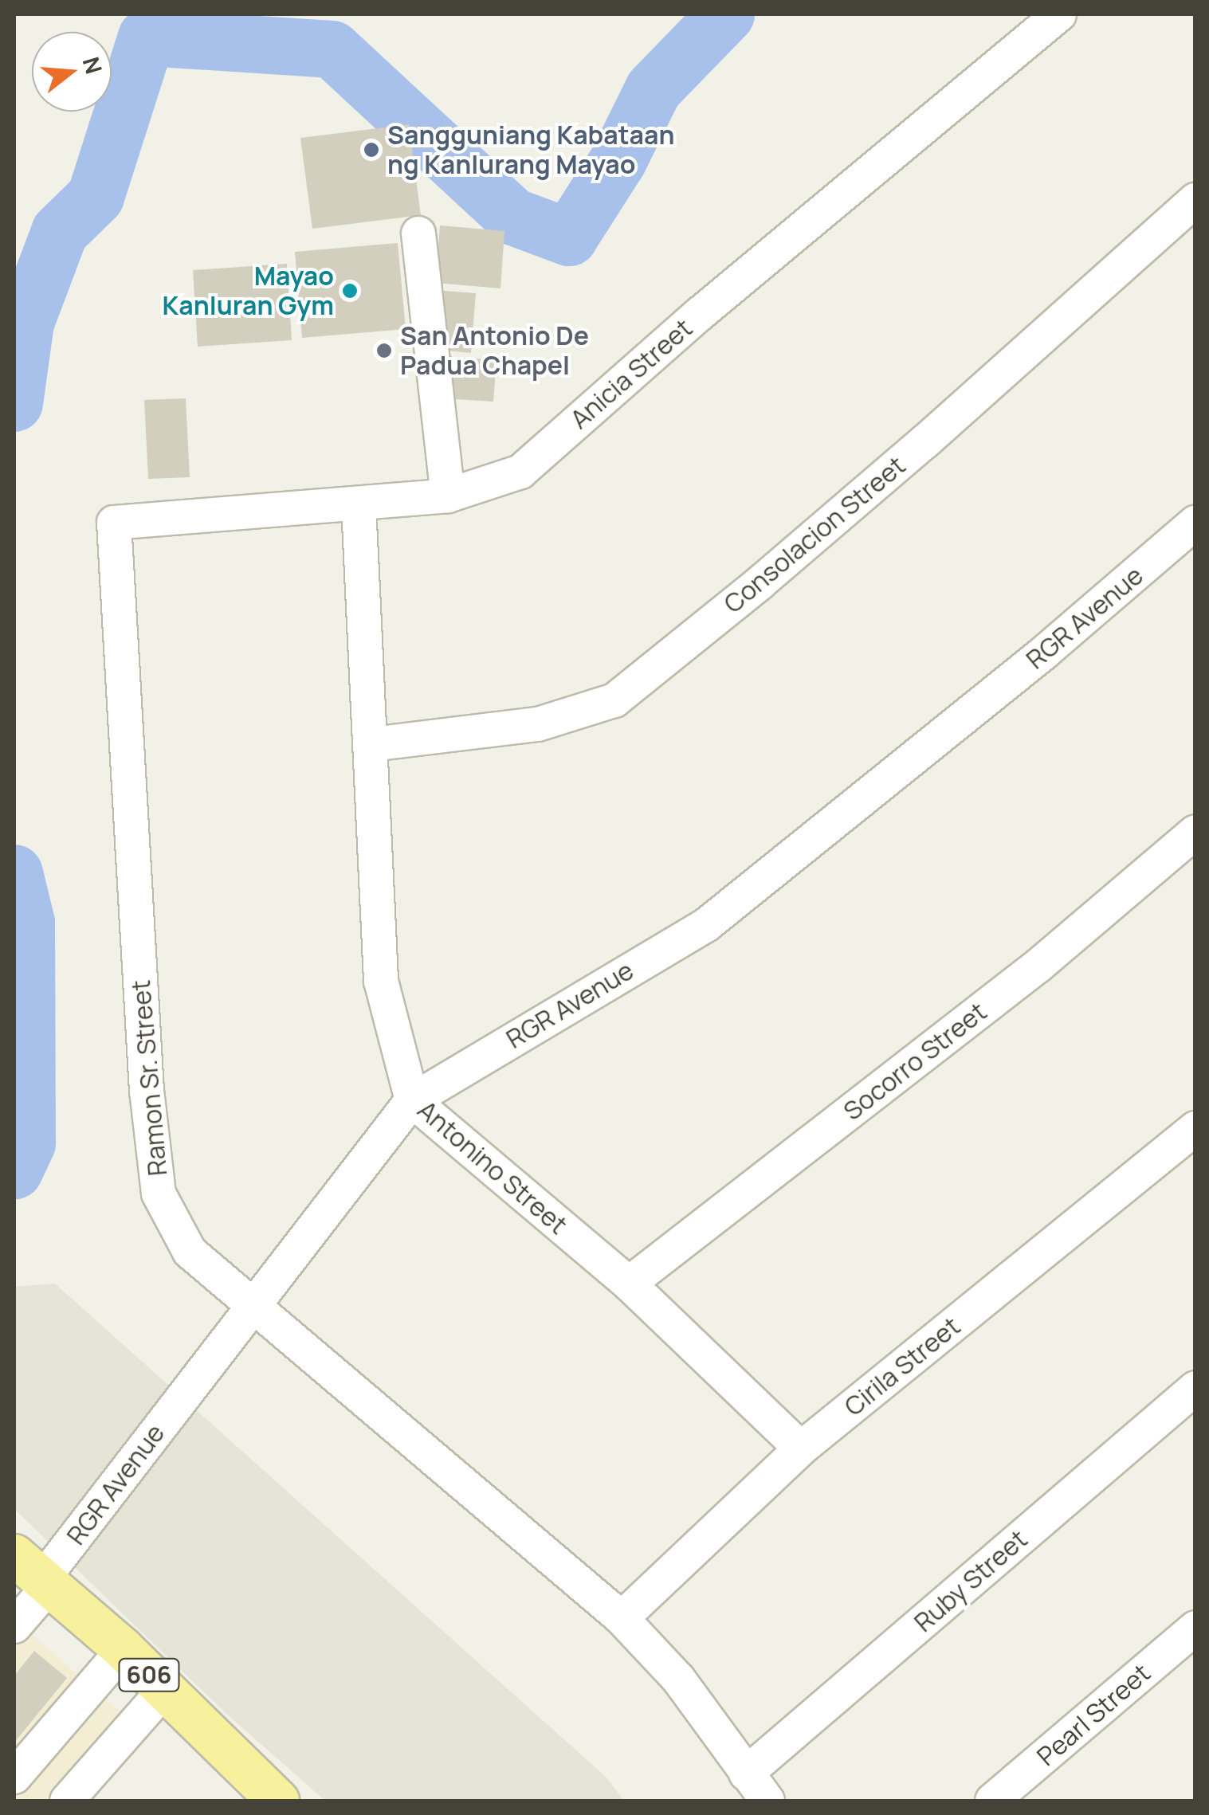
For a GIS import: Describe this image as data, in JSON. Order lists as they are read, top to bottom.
{
  "streets": {
    "main road": ["606"],
    "street": [
      "Anicia Street",
      "Consolacion Street",
      "RGR Avenue",
      "Socorro Street",
      "Ramon Sr. Street",
      "Antonino Street",
      "Cirila Street",
      "Ruby Street",
      "Pearl Street"
    ]
  },
  "crossings": [
    ["Anicia Street", "Ramon Sr. Street"],
    ["Anicia Street", "Antonino Street"],
    ["Consolacion Street", "Antonino Street"],
    ["RGR Avenue", "Ramon Sr. Street"],
    ["RGR Avenue", "Antonino Street"],
    ["RGR Avenue", "606"],
    ["Socorro Street", "Antonino Street"],
    ["Ramon Sr. Street", "Cirila Street"],
    ["Ramon Sr. Street", "Ruby Street"],
    ["Antonino Street", "Cirila Street"]
  ],
  "places": ["Sangguniang Kabataan ng Kanlurang Mayao", "Mayao Kanluran Gym", "San Antonio De Padua Chapel"],
  "north": "right"
}
